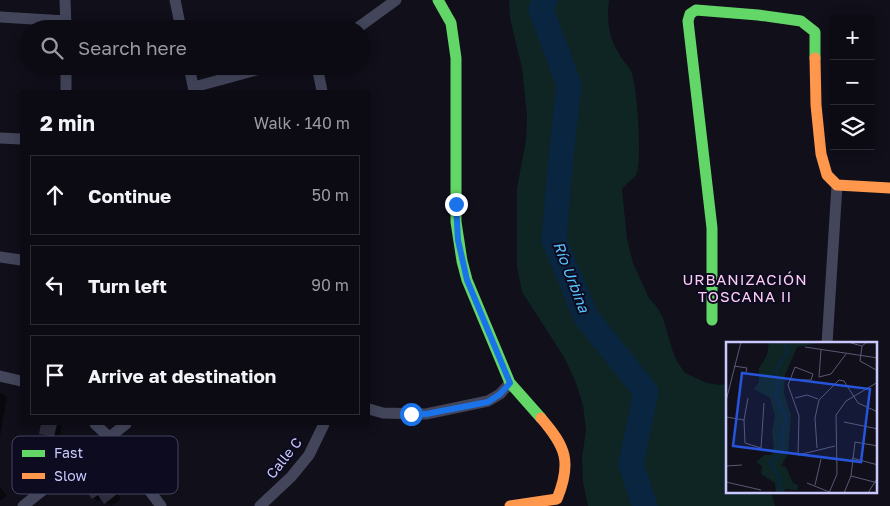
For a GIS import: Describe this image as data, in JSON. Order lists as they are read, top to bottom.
{
  "streets": {
    "street": ["Calle C"]
  },
  "districts": ["URBANIZACIÓN TOSCANA II"],
  "water": ["Río Urbina"],
  "legend": ["Fast", "Slow"],
  "page": {
    "map_buttons": ["+", "−"],
    "search": "Search here",
    "heading": ["2 min", "Walk · 140 m"],
    "list": [
      ["Continue", "50 m"],
      ["Turn left", "90 m"],
      "Arrive at destination"
    ]
  }
}
